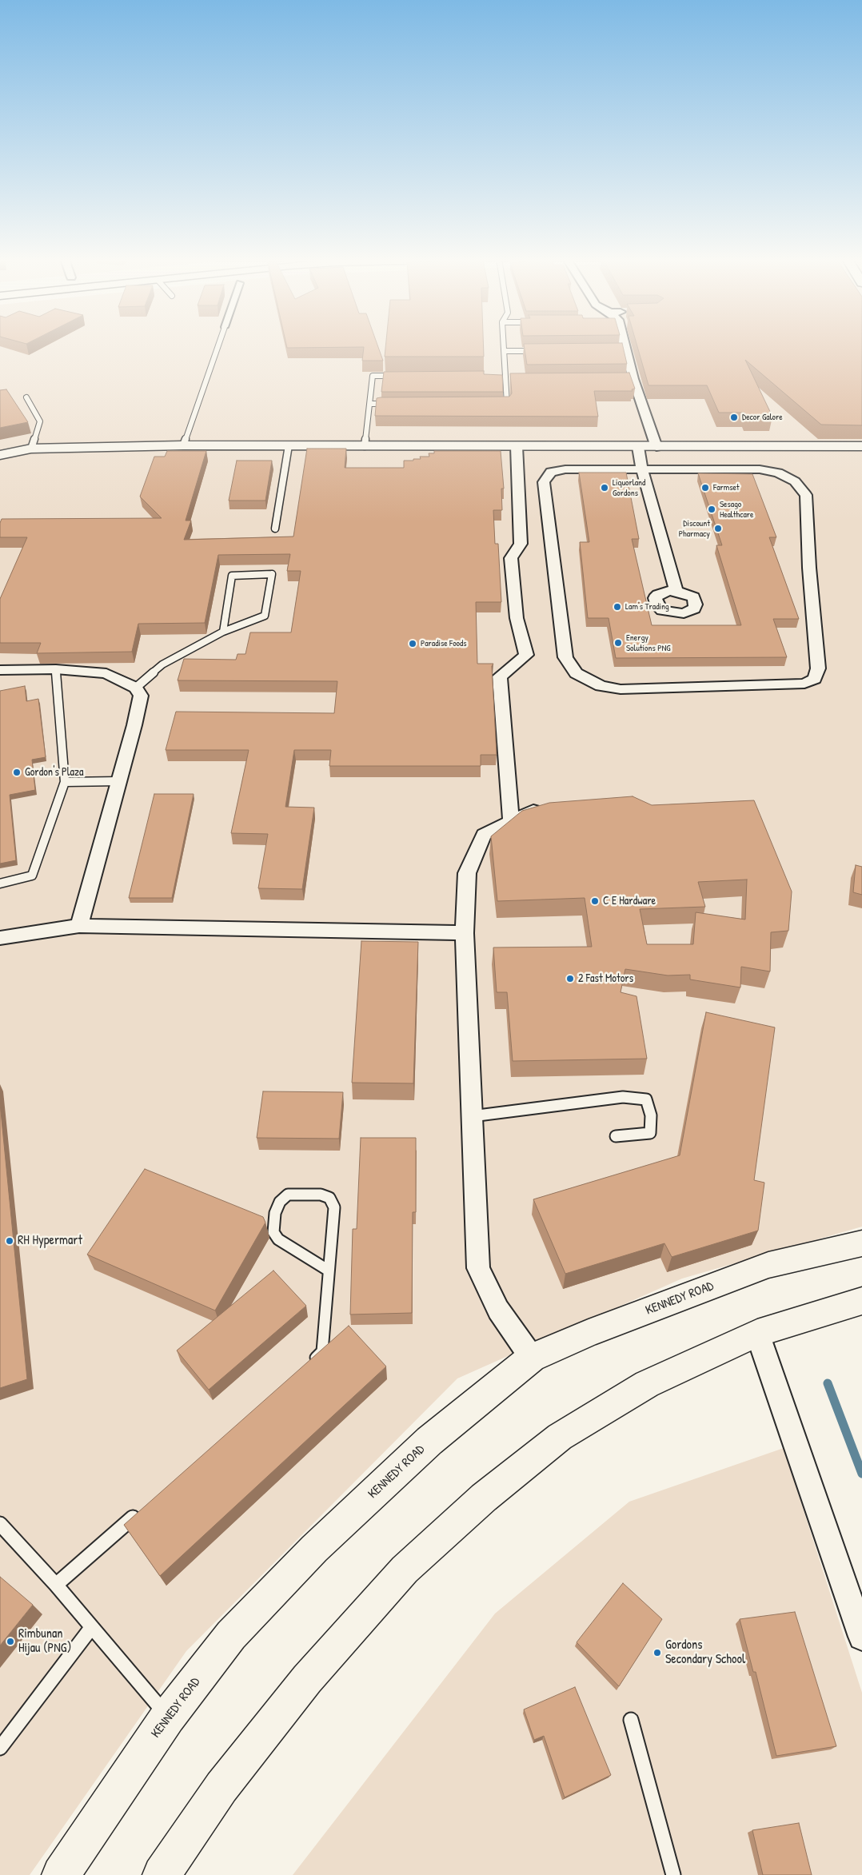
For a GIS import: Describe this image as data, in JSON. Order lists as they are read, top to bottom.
{
  "streets": {
    "main road": ["KENNEDY ROAD"]
  },
  "places": [
    "Decor Galore",
    "Liquorland Gordons",
    "Farmset",
    "Sesago Healthcare",
    "Discount Pharmacy",
    "Lam's Trading",
    "Energy Solutions PNG",
    "Paradise Foods",
    "Gordon's Plaza",
    "C E Hardware",
    "2 Fast Motors",
    "RH Hypermart",
    "Rimbunan Hijau (PNG)",
    "Gordons Secondary School"
  ]
}
